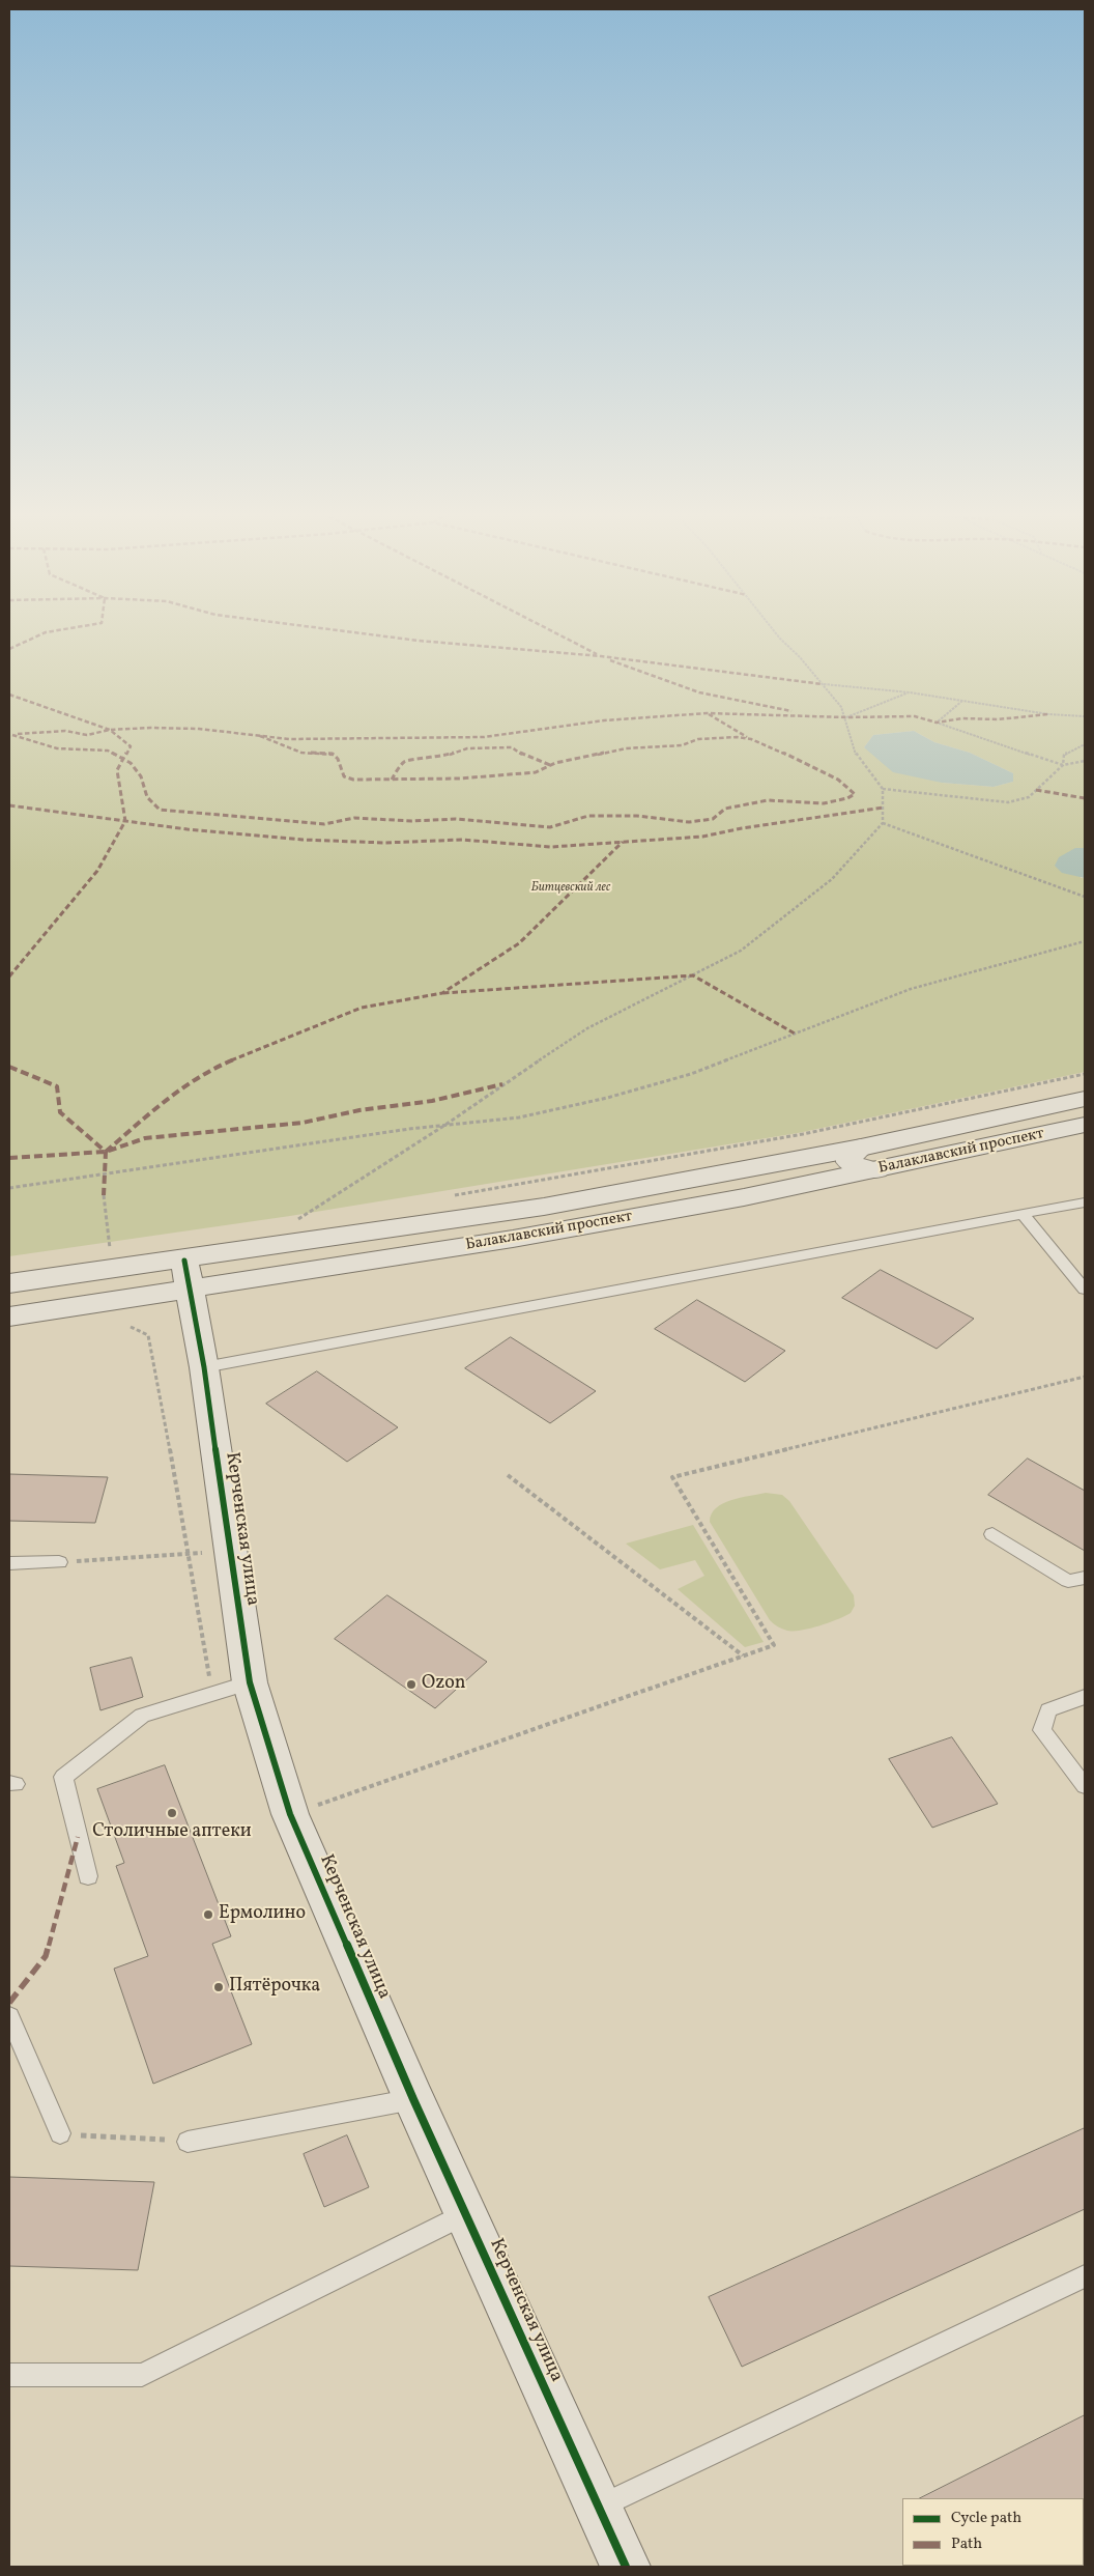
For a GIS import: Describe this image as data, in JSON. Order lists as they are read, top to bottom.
{
  "streets": {
    "main road": ["Балаклавский проспект", "Керченская улица"]
  },
  "crossings": [
    ["Балаклавский проспект", "Керченская улица"]
  ],
  "parks": ["Битцевский лес"],
  "places": [
    "Ozon",
    "Столичные аптеки",
    "Ермолино",
    "Пятёрочка"
  ],
  "legend": ["Cycle path", "Path"]
}
